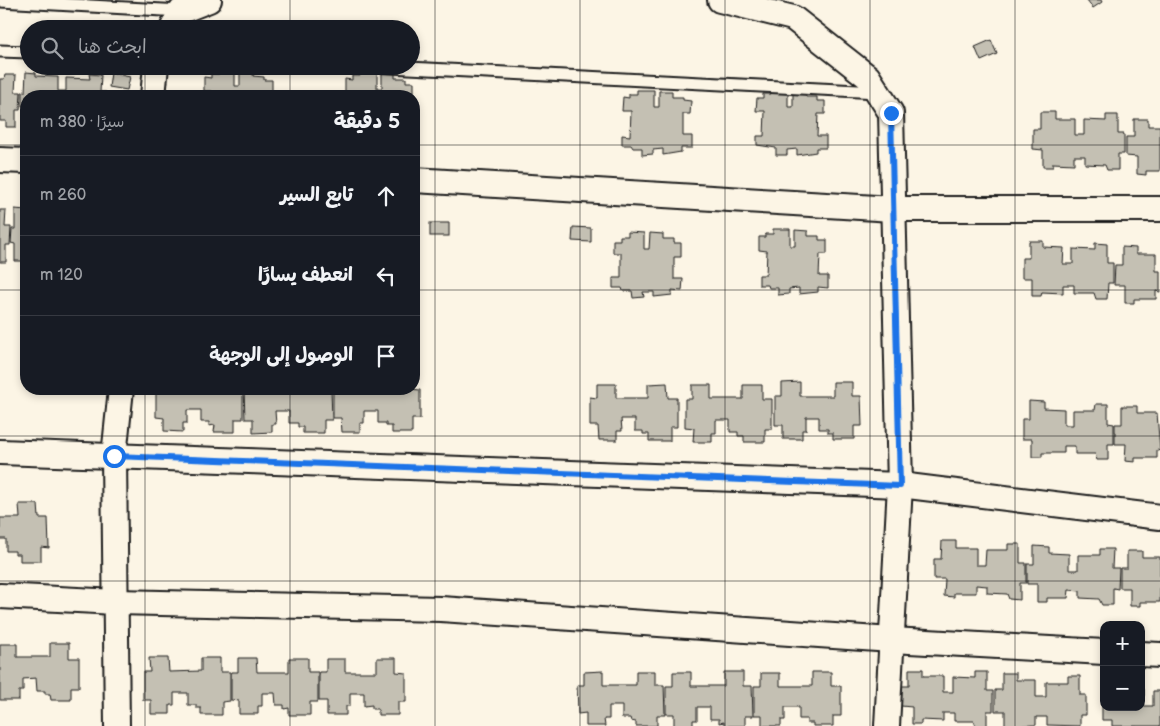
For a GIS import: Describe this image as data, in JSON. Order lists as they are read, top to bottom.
{
  "page": {
    "search": "ابحث هنا",
    "heading": ["5 دقيقة", "سيرًا · 380 m"],
    "list": [
      ["تابع السير", "260 m"],
      ["انعطف يسارًا", "120 m"],
      "الوصول إلى الوجهة"
    ],
    "map_buttons": ["+", "−"]
  }
}
